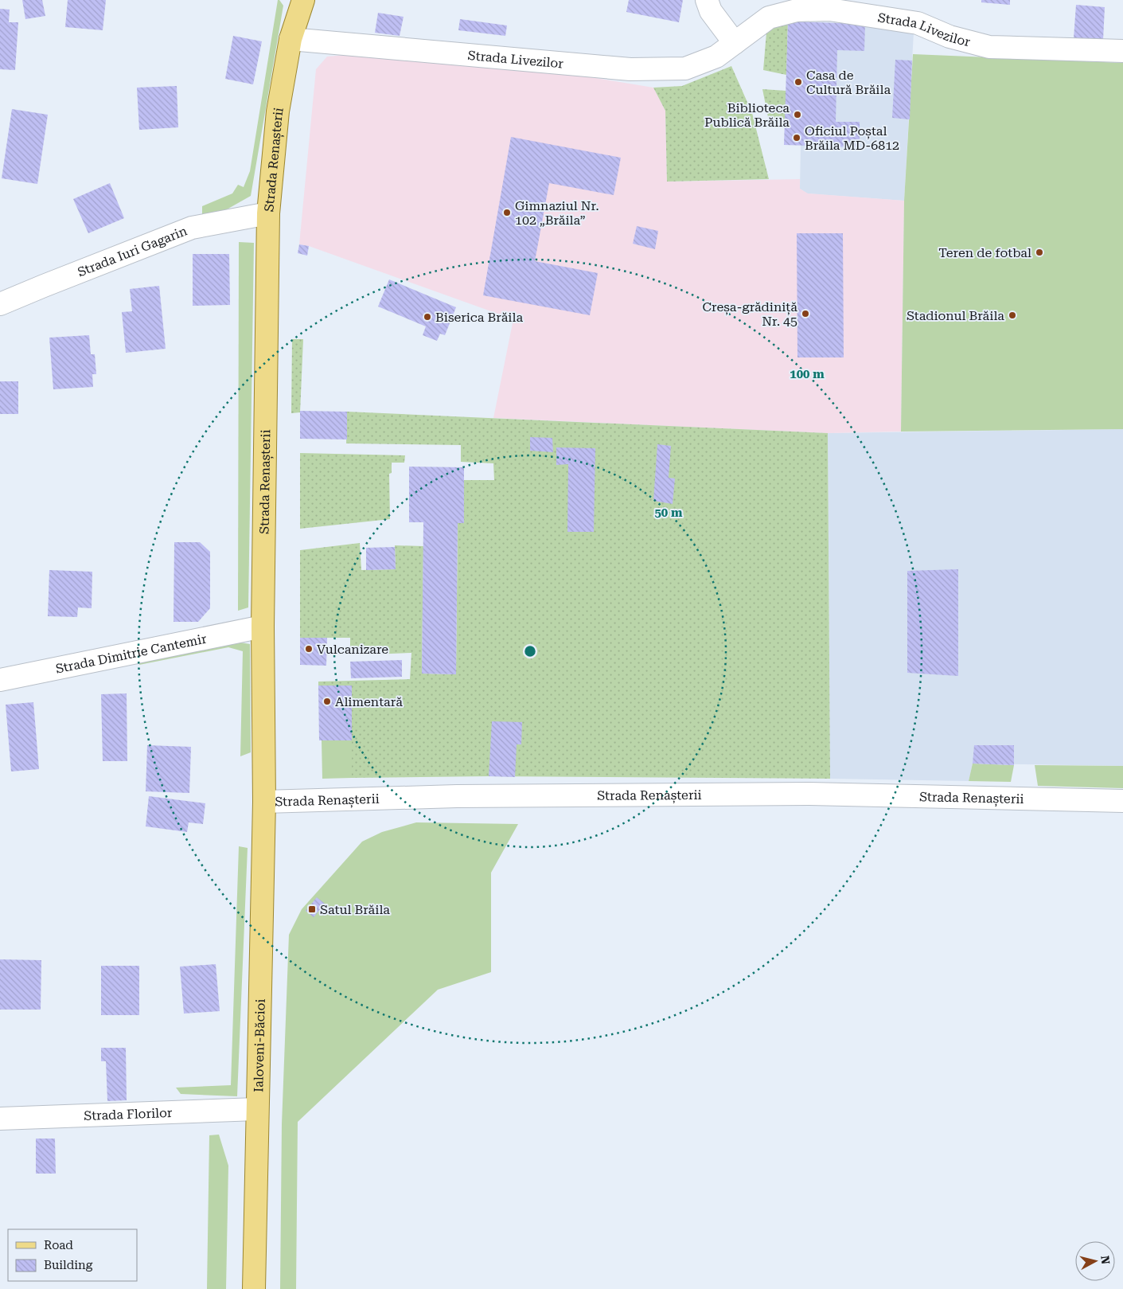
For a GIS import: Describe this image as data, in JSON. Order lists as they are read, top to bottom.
{
  "streets": {
    "main road": ["Strada Renașterii", "Ialoveni-Băcioi"],
    "street": [
      "Strada Livezilor",
      "Strada Iuri Gagarin",
      "Strada Dimitrie Cantemir",
      "Strada Florilor"
    ]
  },
  "crossings": [
    ["Strada Livezilor", "Strada Renașterii"],
    ["Strada Renașterii", "Strada Iuri Gagarin"],
    ["Strada Renașterii", "Strada Dimitrie Cantemir"],
    ["Strada Renașterii", "Ialoveni-Băcioi"],
    ["Ialoveni-Băcioi", "Strada Florilor"]
  ],
  "places": {
    "other": [
      "Casa de Cultură Brăila",
      "Biblioteca Publică Brăila",
      "Oficiul Poștal Brăila MD-6812",
      "Gimnaziul Nr. 102 „Brăila”",
      "Teren de fotbal",
      "Creșa-grădiniță Nr. 45",
      "Stadionul Brăila",
      "Biserica Brăila",
      "Vulcanizare",
      "Alimentară"
    ],
    "transit": ["Satul Brăila"]
  },
  "legend": ["Road", "Building"],
  "north": "right",
  "rings": ["100 m", "50 m"]
}
